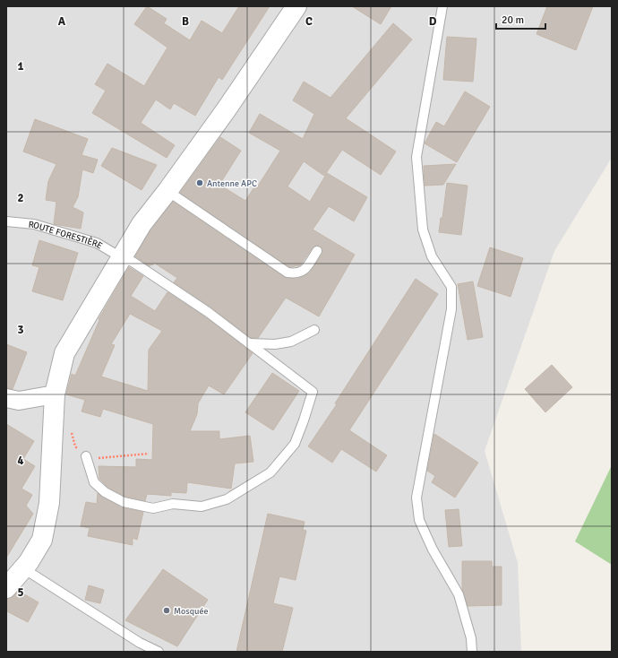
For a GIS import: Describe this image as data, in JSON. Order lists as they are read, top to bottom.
{
  "streets": {
    "lane": ["ROUTE FORESTIÈRE"]
  },
  "places": ["Antenne APC", "Mosquée"],
  "scale_bar": "20 m",
  "grid": {
    "columns": [
      "A",
      "B",
      "C",
      "D"
    ],
    "rows": [
      "1",
      "2",
      "3",
      "4",
      "5"
    ]
  }
}
